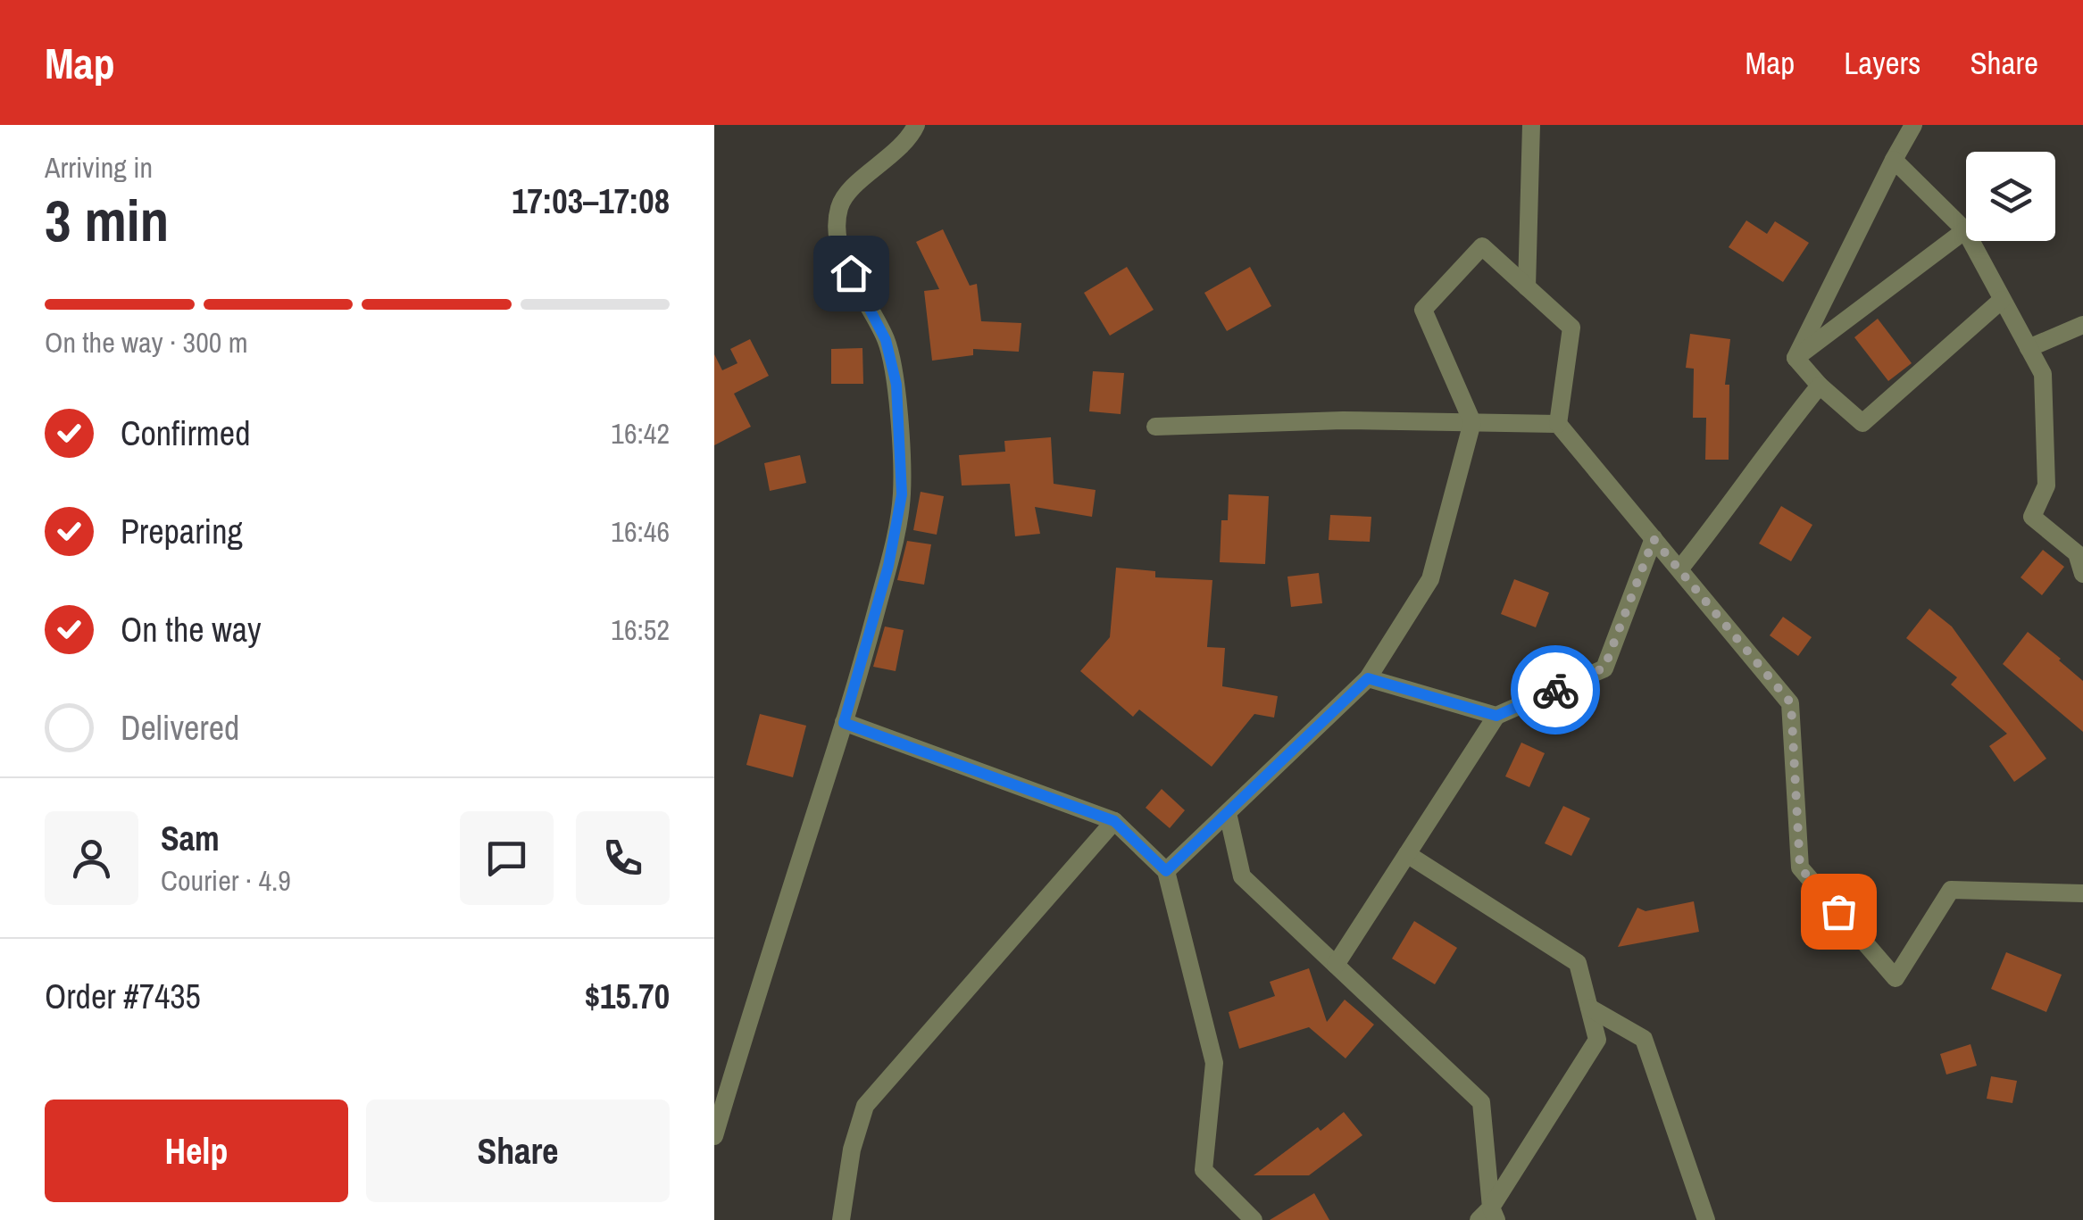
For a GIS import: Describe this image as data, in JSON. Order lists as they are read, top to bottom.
{
  "page": {
    "header": "Map",
    "nav": ["Map", "Layers", "Share"],
    "heading": ["3 min", "Arriving in", "17:03–17:08"],
    "panel": [
      "Sam",
      "Courier · 4.9",
      "Order #7435",
      "$15.70"
    ],
    "bar": "On the way · 300 m",
    "list": [
      ["Confirmed", "16:42"],
      ["Preparing", "16:46"],
      ["On the way", "16:52"],
      "Delivered"
    ],
    "buttons": ["Help", "Share"]
  }
}
